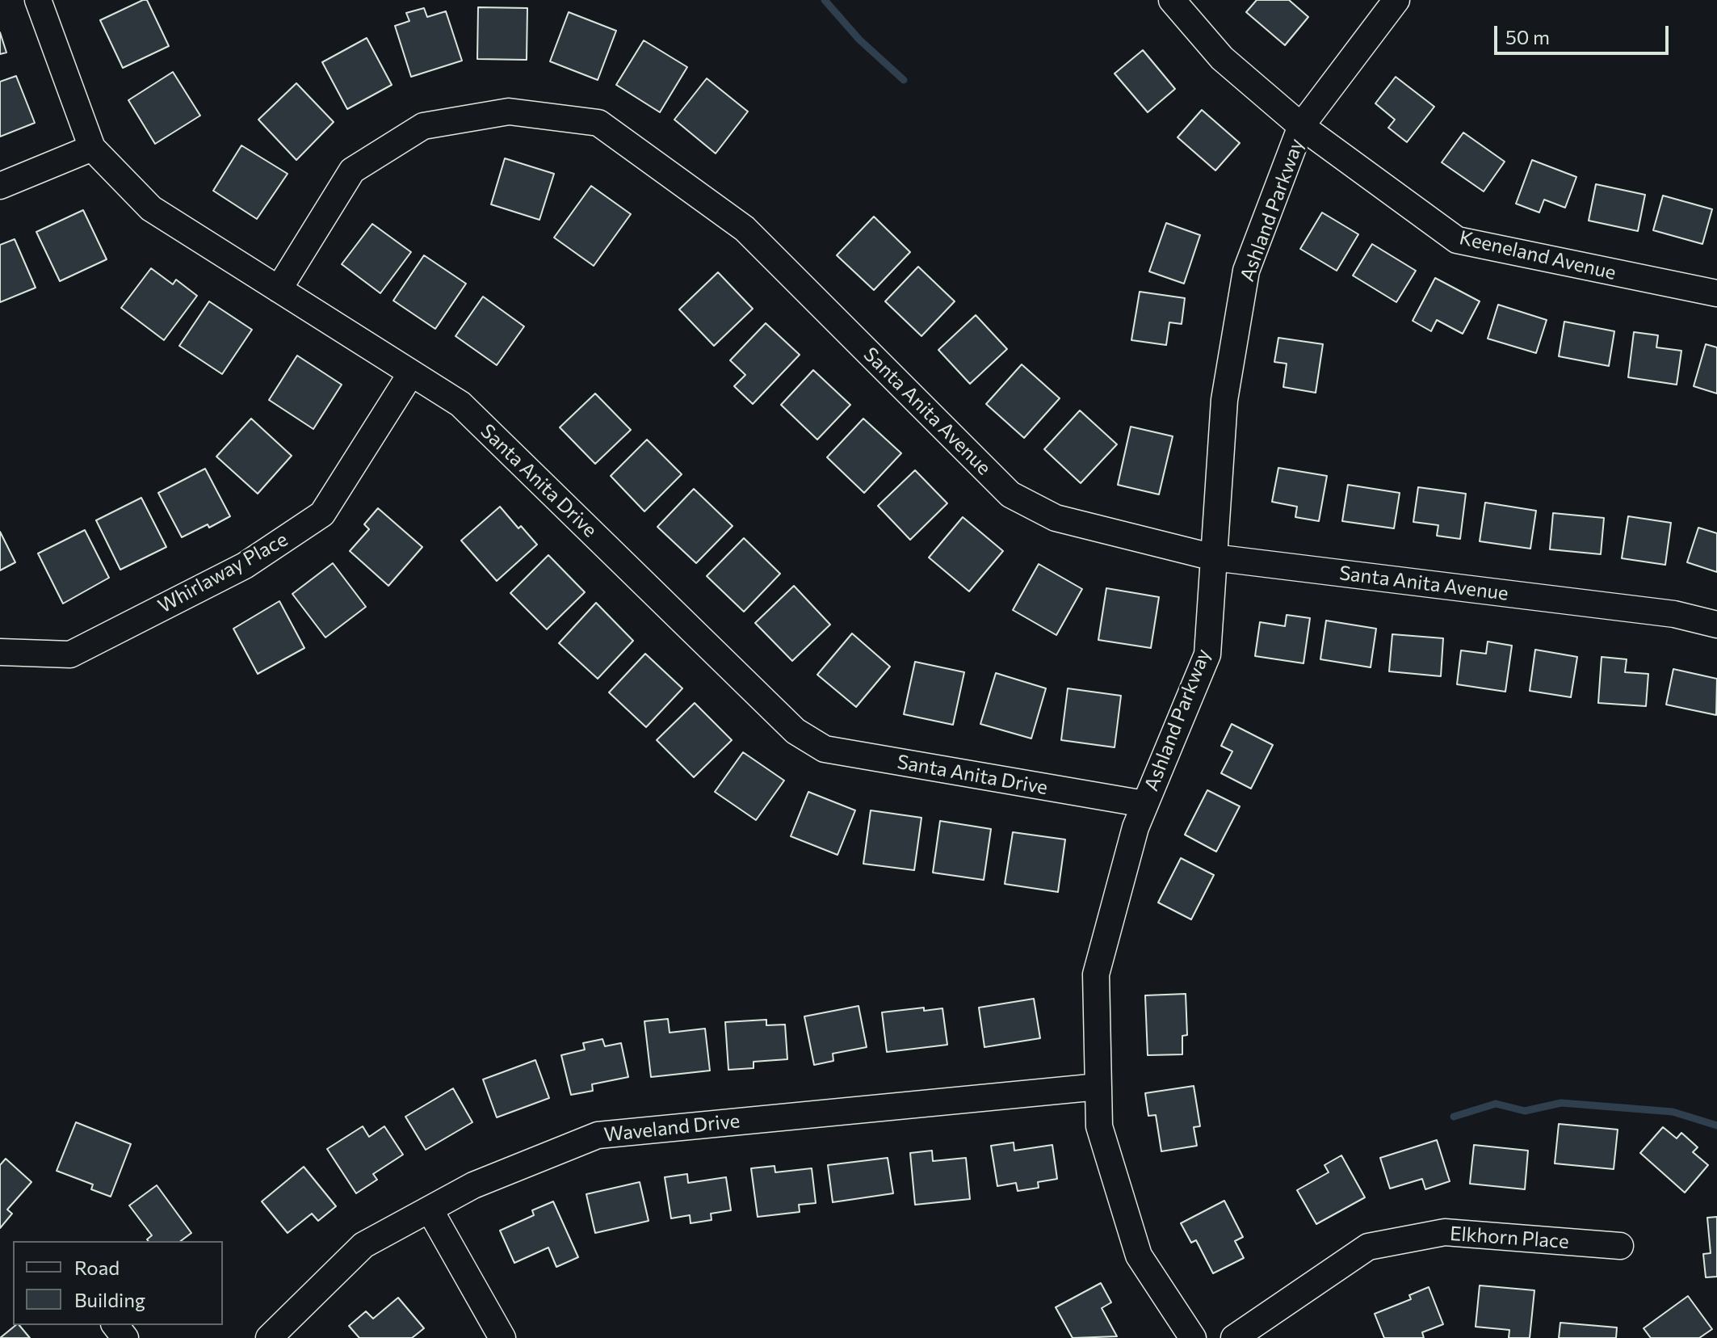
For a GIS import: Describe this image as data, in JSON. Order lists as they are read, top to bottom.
{
  "streets": {
    "street": [
      "Ashland Parkway",
      "Keeneland Avenue",
      "Santa Anita Avenue",
      "Santa Anita Drive",
      "Whirlaway Place",
      "Waveland Drive",
      "Elkhorn Place"
    ]
  },
  "crossings": [
    ["Ashland Parkway", "Keeneland Avenue"],
    ["Ashland Parkway", "Santa Anita Avenue"],
    ["Ashland Parkway", "Santa Anita Drive"],
    ["Ashland Parkway", "Waveland Drive"],
    ["Santa Anita Avenue", "Santa Anita Drive"],
    ["Santa Anita Drive", "Whirlaway Place"]
  ],
  "legend": ["Road", "Building"],
  "scale_bar": "50 m"
}
